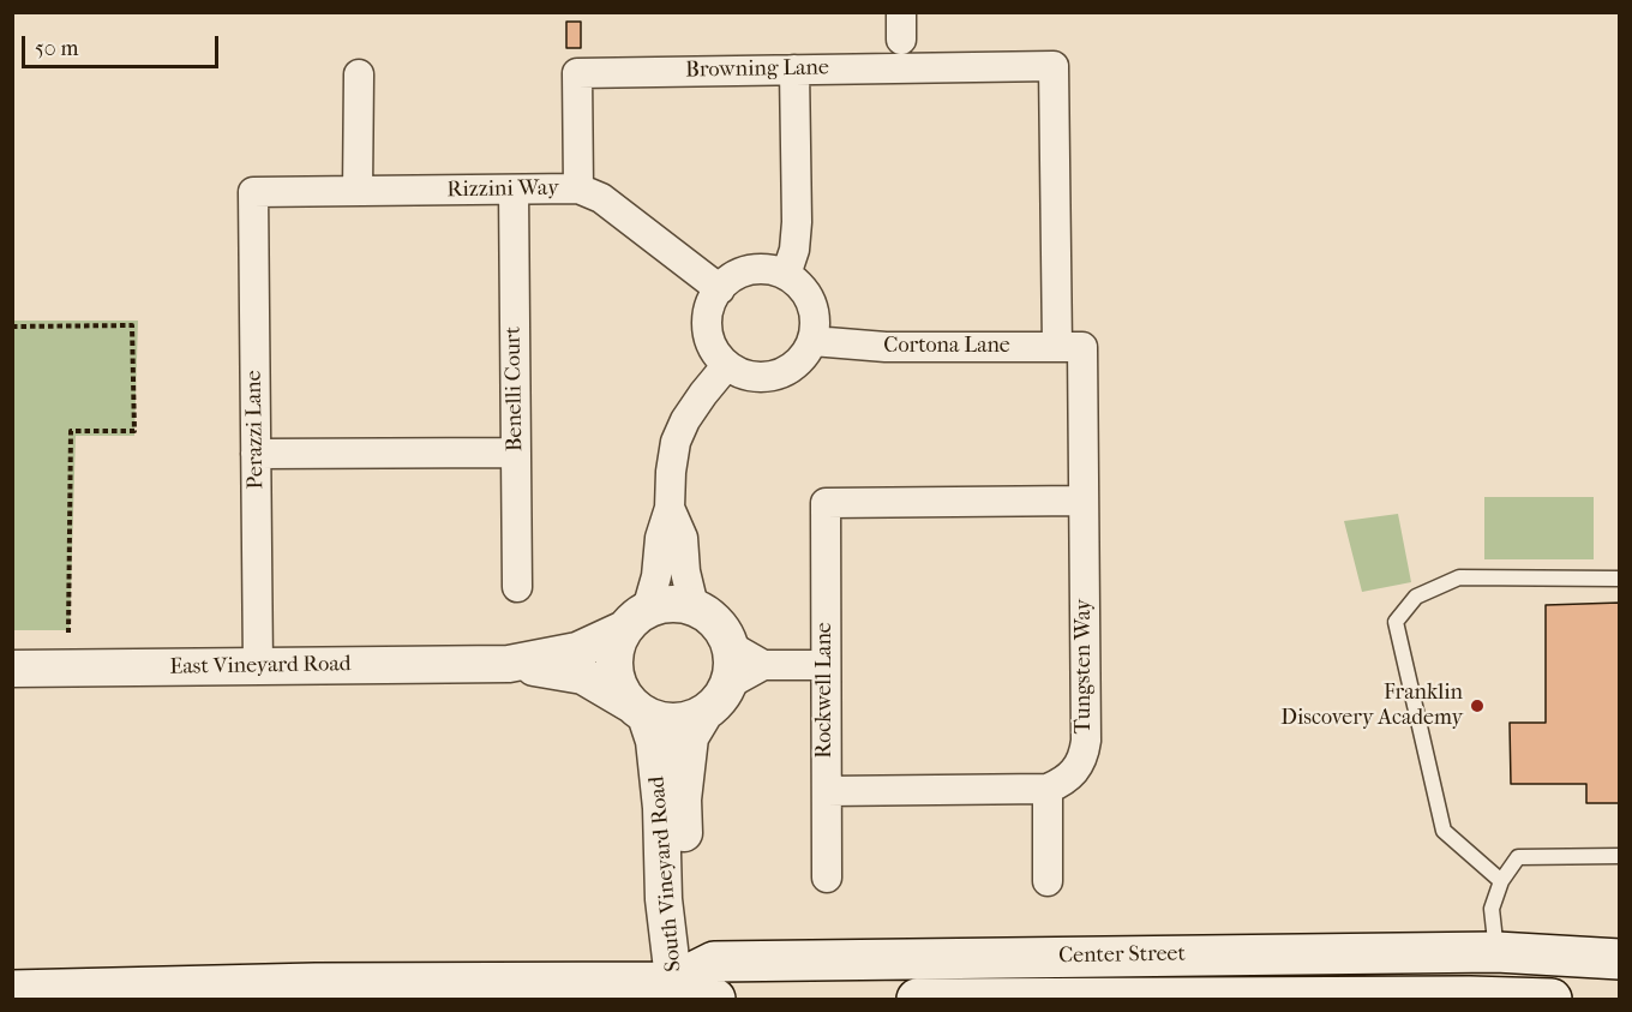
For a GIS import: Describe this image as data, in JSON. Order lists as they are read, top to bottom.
{
  "streets": {
    "main road": ["Center Street"],
    "street": [
      "Browning Lane",
      "Rizzini Way",
      "Cortona Lane",
      "Benelli Court",
      "Perazzi Lane",
      "East Vineyard Road",
      "Tungsten Way",
      "Rockwell Lane",
      "South Vineyard Road"
    ]
  },
  "crossings": [
    ["Browning Lane", "Rizzini Way"],
    ["Browning Lane", "Tungsten Way"],
    ["Rizzini Way", "Cortona Lane"],
    ["Rizzini Way", "Benelli Court"],
    ["Rizzini Way", "Perazzi Lane"],
    ["Cortona Lane", "Tungsten Way"],
    ["Perazzi Lane", "East Vineyard Road"],
    ["East Vineyard Road", "South Vineyard Road"],
    ["Tungsten Way", "Rockwell Lane"],
    ["South Vineyard Road", "Center Street"]
  ],
  "places": ["Franklin Discovery Academy"],
  "scale_bar": "50 m"
}
